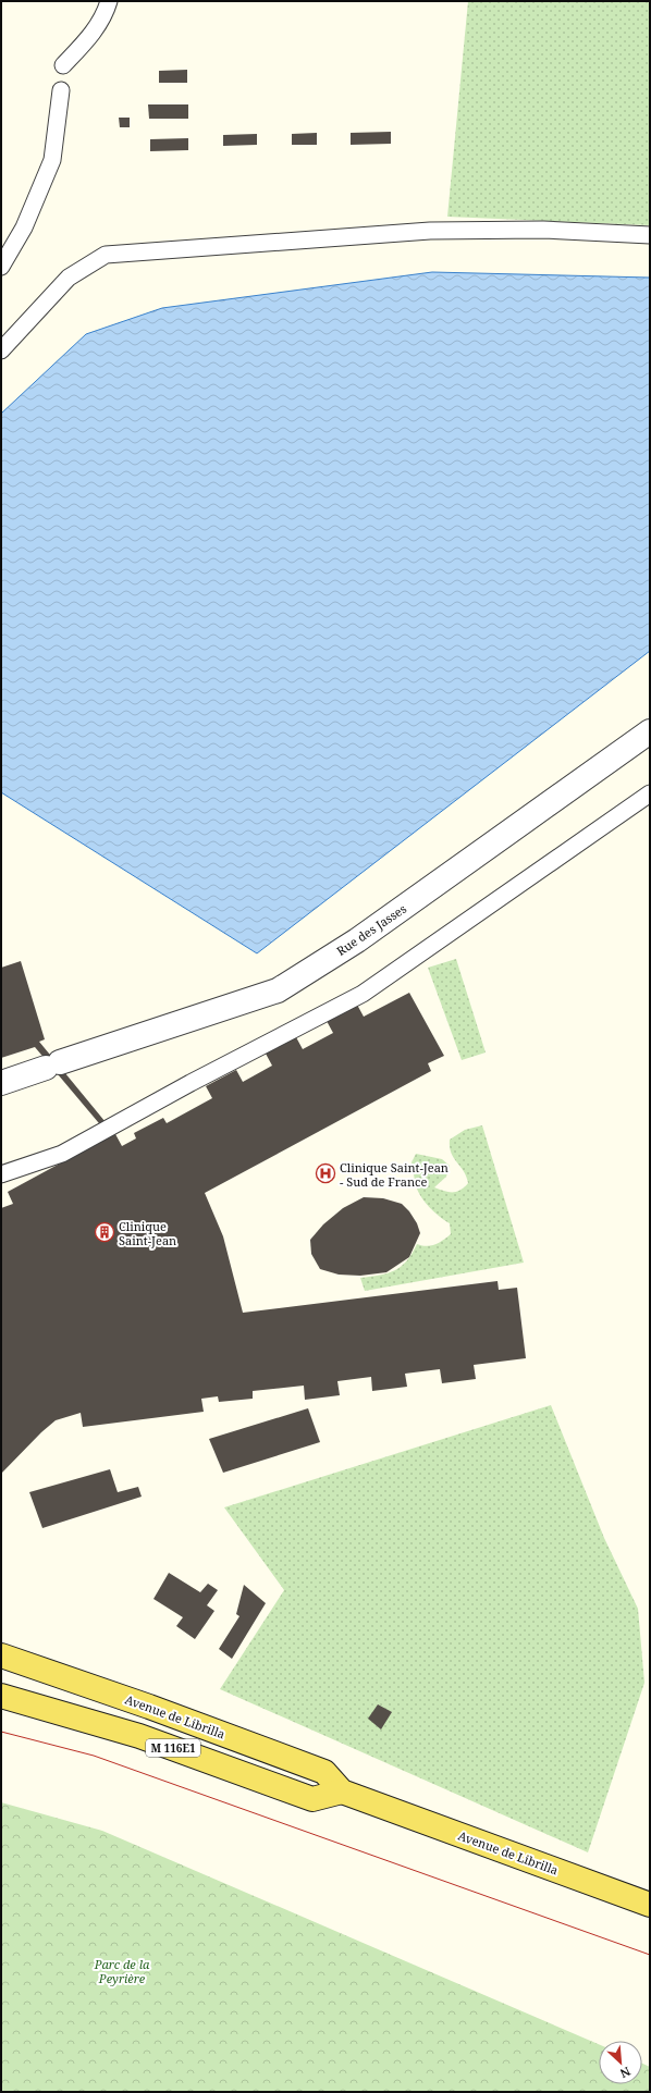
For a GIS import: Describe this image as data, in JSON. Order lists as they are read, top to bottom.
{
  "streets": {
    "main road": ["Avenue de Librilla", "M 116E1"],
    "street": ["Rue des Jasses"]
  },
  "crossings": [
    ["Avenue de Librilla", "M 116E1"]
  ],
  "parks": ["Parc de la Peyrière"],
  "places": {
    "hospital": ["Clinique Saint-Jean - Sud de France"],
    "building": ["Clinique Saint-Jean"]
  },
  "north": "bottom right"
}
